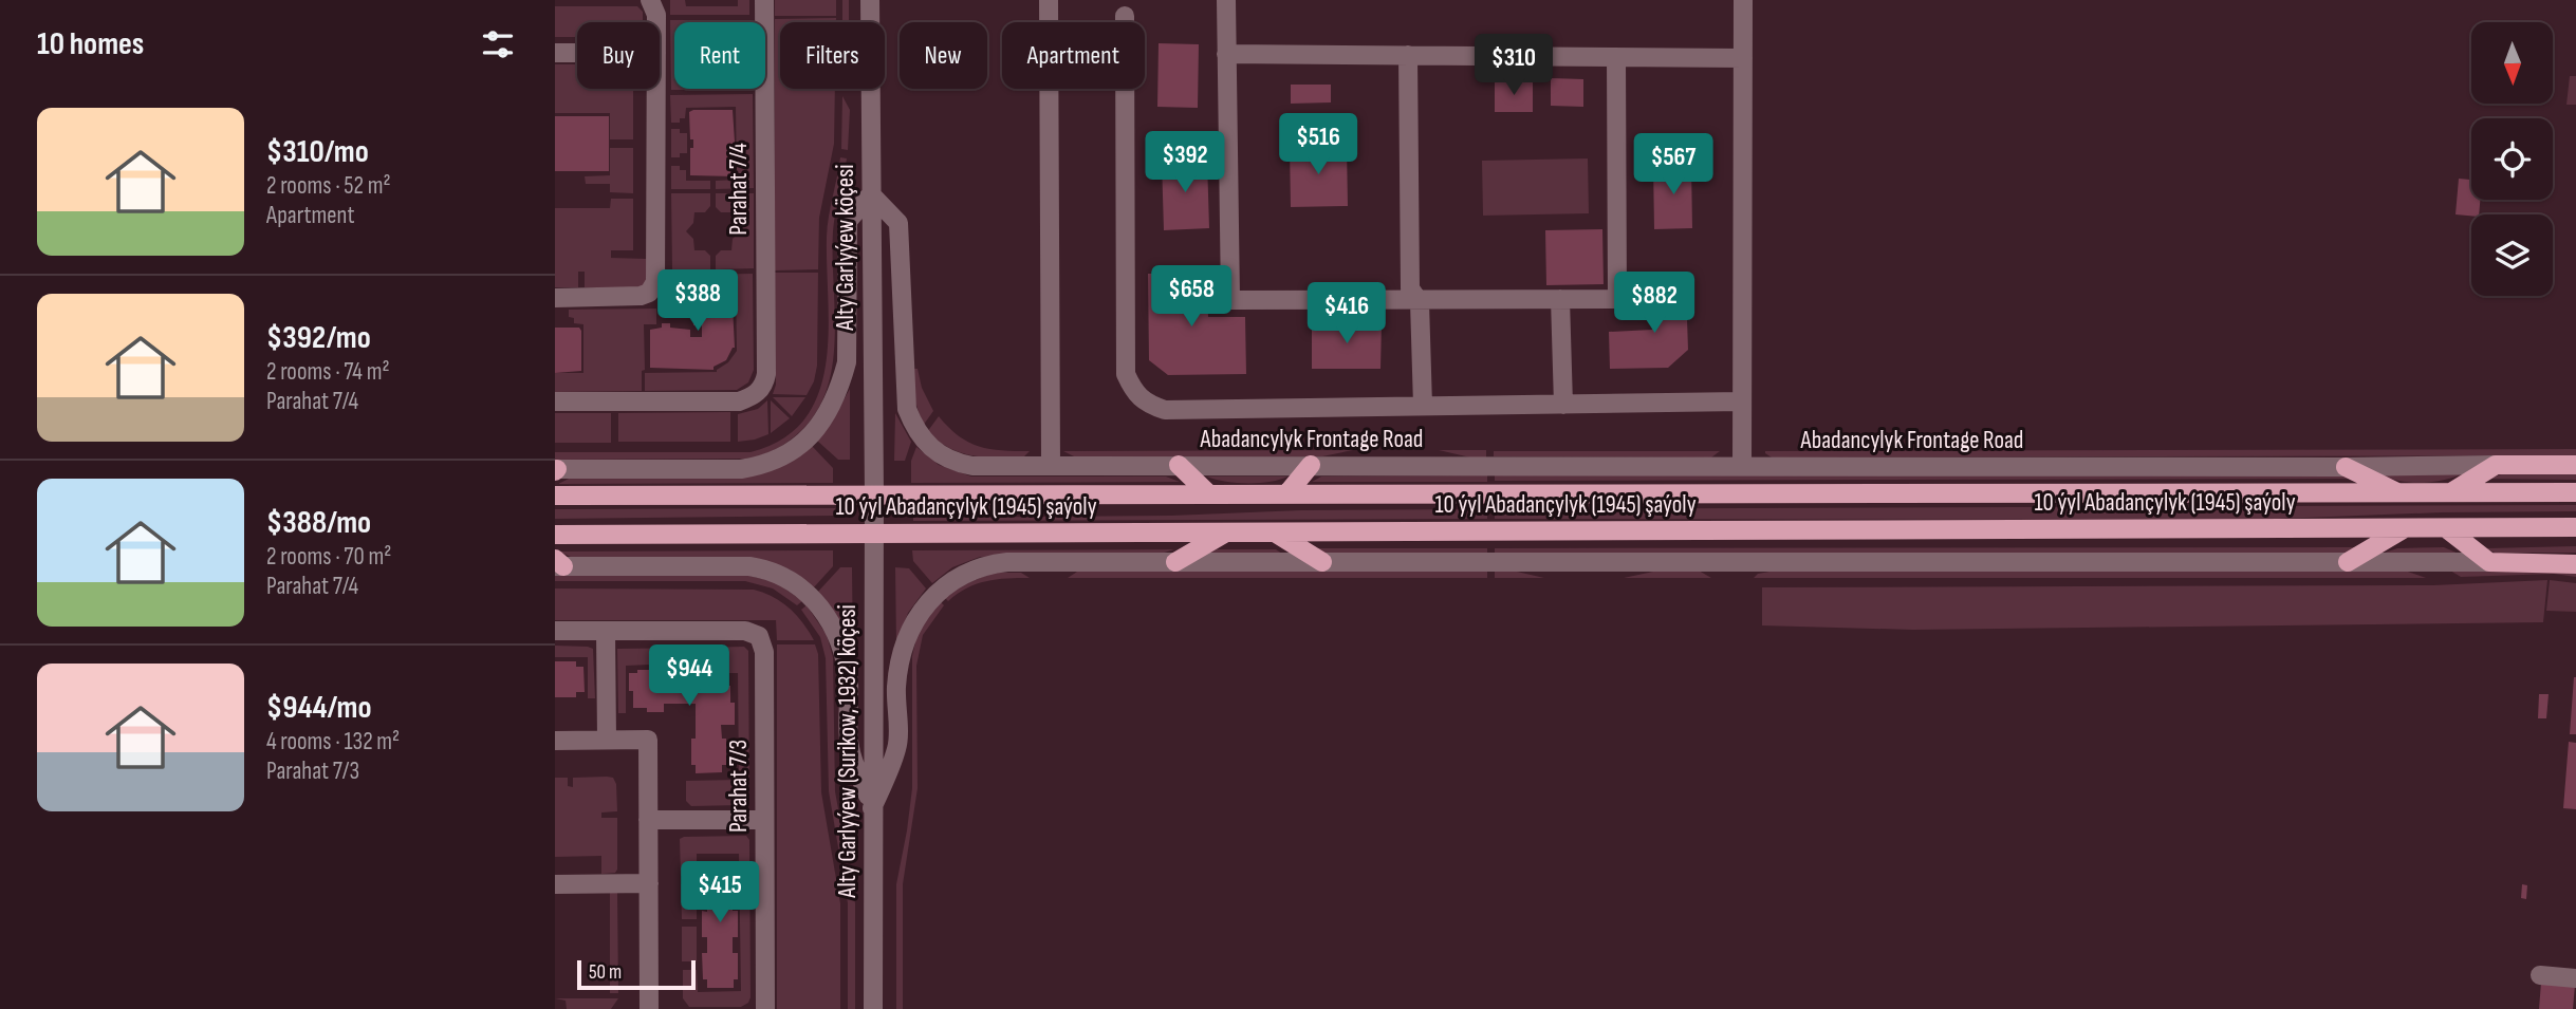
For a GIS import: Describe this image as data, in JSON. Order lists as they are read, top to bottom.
{
  "streets": {
    "main road": ["10 ýyl Abadançylyk (1945) şaýoly"],
    "street": [
      "Parahat 7/4",
      "Alty Garlyýew köçesi",
      "Abadancylyk Frontage Road",
      "Alty Garlyýew (Surikow, 1932) köçesi",
      "Parahat 7/3"
    ]
  },
  "crossings": [
    ["Alty Garlyýew köçesi", "Abadancylyk Frontage Road"],
    ["Alty Garlyýew köçesi", "10 ýyl Abadançylyk (1945) şaýoly"],
    ["Alty Garlyýew köçesi", "Alty Garlyýew (Surikow, 1932) köçesi"],
    ["10 ýyl Abadançylyk (1945) şaýoly", "Alty Garlyýew (Surikow, 1932) köçesi"]
  ],
  "scale_bar": "50 m",
  "north": "bottom",
  "page": {
    "heading": "10 homes",
    "chip": [
      "Buy",
      "Rent",
      "Filters",
      "New",
      "Apartment"
    ],
    "price": [
      "$310",
      "$516",
      "$392",
      "$567",
      "$658",
      "$388",
      "$882",
      "$416",
      "$944",
      "$415"
    ],
    "list": [
      {
        "name": "$310/mo",
        "note": "2 rooms · 52 m² · Apartment"
      },
      {
        "name": "$392/mo",
        "note": "2 rooms · 74 m² · Parahat 7/4"
      },
      {
        "name": "$388/mo",
        "note": "2 rooms · 70 m² · Parahat 7/4"
      },
      {
        "name": "$944/mo",
        "note": "4 rooms · 132 m² · Parahat 7/3"
      }
    ],
    "scale": "50 m"
  }
}
